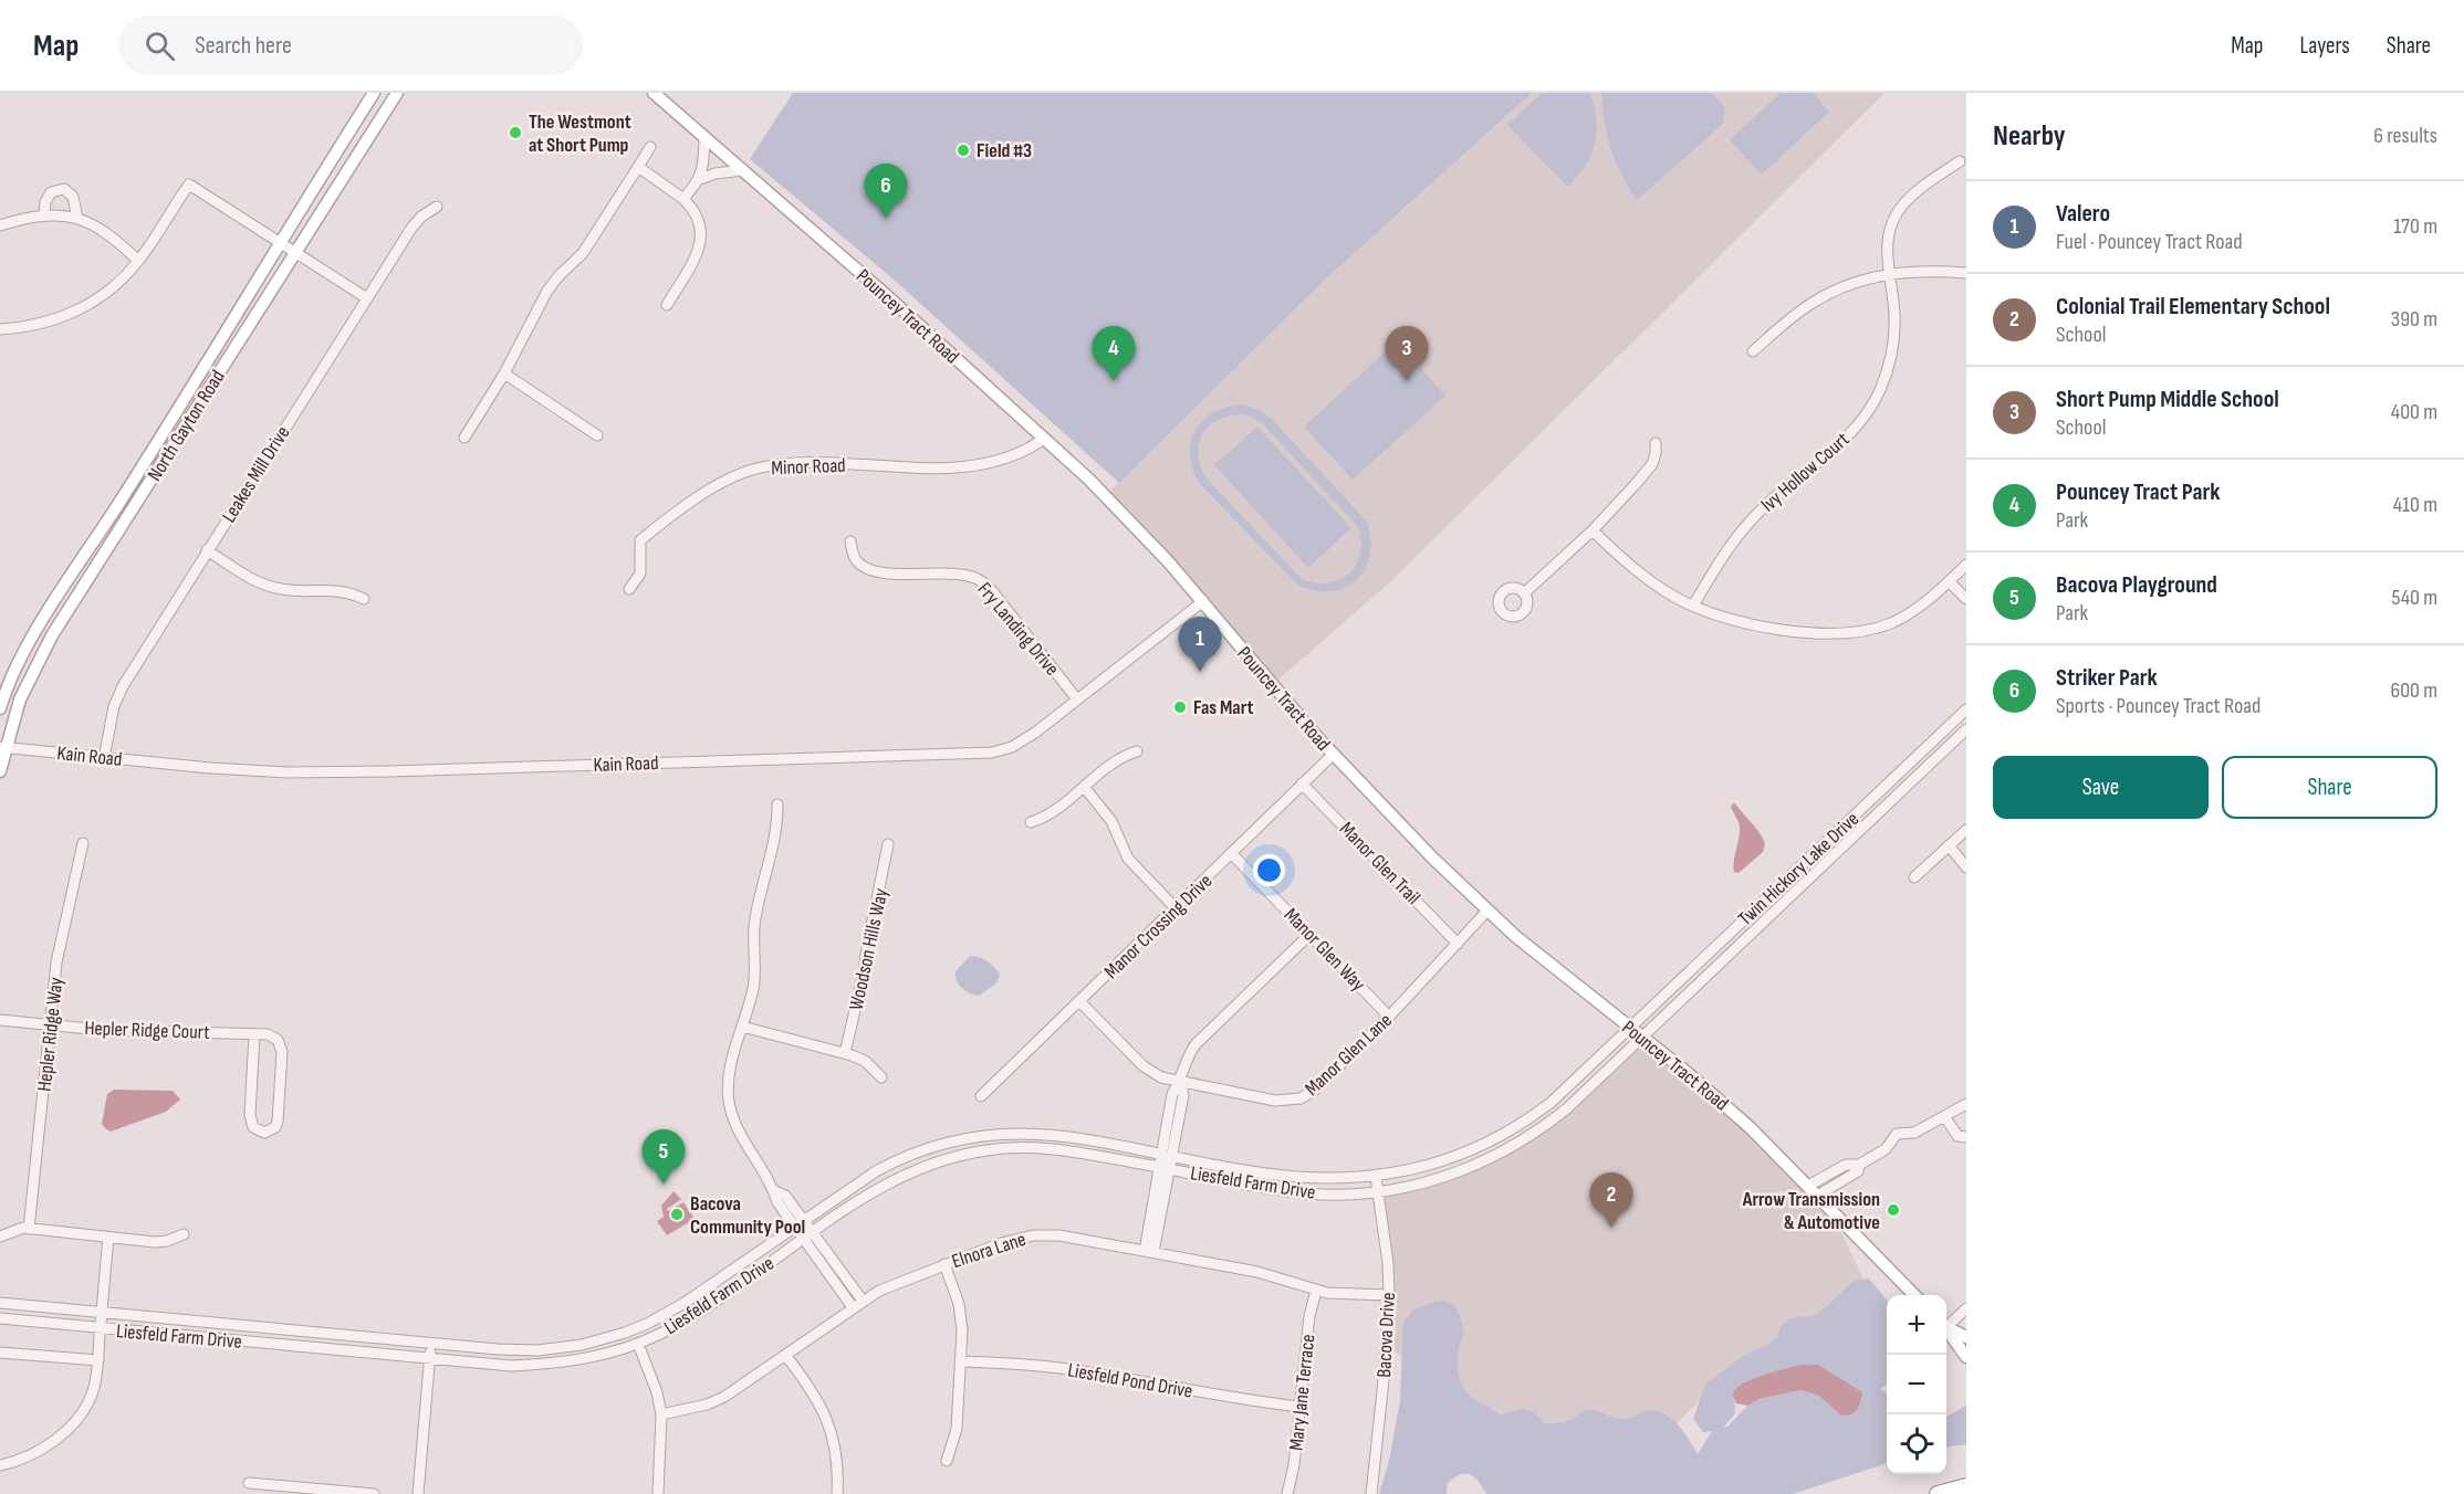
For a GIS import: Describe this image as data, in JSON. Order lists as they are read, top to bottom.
{
  "streets": {
    "main road": ["Pouncey Tract Road", "North Gayton Road"],
    "street": [
      "Minor Road",
      "Ivy Hollow Court",
      "Leakes Mill Drive",
      "Fry Landing Drive",
      "Kain Road",
      "Manor Glen Trail",
      "Twin Hickory Lake Drive",
      "Manor Crossing Drive",
      "Woodson Hills Way",
      "Manor Glen Way",
      "Hepler Ridge Court",
      "Hepler Ridge Way",
      "Manor Glen Lane",
      "Liesfeld Farm Drive",
      "Elnora Lane",
      "Bacova Drive",
      "Liesfeld Pond Drive",
      "Mary Jane Terrace"
    ]
  },
  "crossings": [
    ["Pouncey Tract Road", "Minor Road"],
    ["Pouncey Tract Road", "Kain Road"],
    ["Pouncey Tract Road", "Twin Hickory Lake Drive"],
    ["Pouncey Tract Road", "Manor Crossing Drive"],
    ["Pouncey Tract Road", "Manor Glen Lane"],
    ["Pouncey Tract Road", "Liesfeld Farm Drive"],
    ["North Gayton Road", "Kain Road"],
    ["Leakes Mill Drive", "Kain Road"],
    ["Fry Landing Drive", "Kain Road"],
    ["Manor Glen Trail", "Manor Crossing Drive"],
    ["Manor Glen Trail", "Manor Glen Lane"],
    ["Twin Hickory Lake Drive", "Liesfeld Farm Drive"],
    ["Manor Crossing Drive", "Manor Glen Way"],
    ["Manor Crossing Drive", "Manor Glen Lane"],
    ["Manor Glen Way", "Manor Glen Lane"],
    ["Hepler Ridge Court", "Hepler Ridge Way"],
    ["Liesfeld Farm Drive", "Bacova Drive"],
    ["Elnora Lane", "Bacova Drive"],
    ["Elnora Lane", "Mary Jane Terrace"],
    ["Liesfeld Pond Drive", "Mary Jane Terrace"]
  ],
  "places": [
    "The Westmont at Short Pump",
    "Field #3",
    "Fas Mart",
    "Arrow Transmission & Automotive",
    "Bacova Community Pool"
  ],
  "page": {
    "header": "Map",
    "search": "Search here",
    "nav": ["Map", "Layers", "Share"],
    "heading": ["Nearby", "6 results"],
    "pins": [
      "6",
      "3",
      "4",
      "1",
      "5",
      "2"
    ],
    "list": [
      {
        "mark": "1",
        "name": "Valero",
        "note": "Fuel · Pouncey Tract Road",
        "value": "170 m"
      },
      {
        "mark": "2",
        "name": "Colonial Trail Elementary School",
        "note": "School",
        "value": "390 m"
      },
      {
        "mark": "3",
        "name": "Short Pump Middle School",
        "note": "School",
        "value": "400 m"
      },
      {
        "mark": "4",
        "name": "Pouncey Tract Park",
        "note": "Park",
        "value": "410 m"
      },
      {
        "mark": "5",
        "name": "Bacova Playground",
        "note": "Park",
        "value": "540 m"
      },
      {
        "mark": "6",
        "name": "Striker Park",
        "note": "Sports · Pouncey Tract Road",
        "value": "600 m"
      }
    ],
    "buttons": ["Save", "Share"],
    "map_buttons": ["+", "−"]
  }
}
